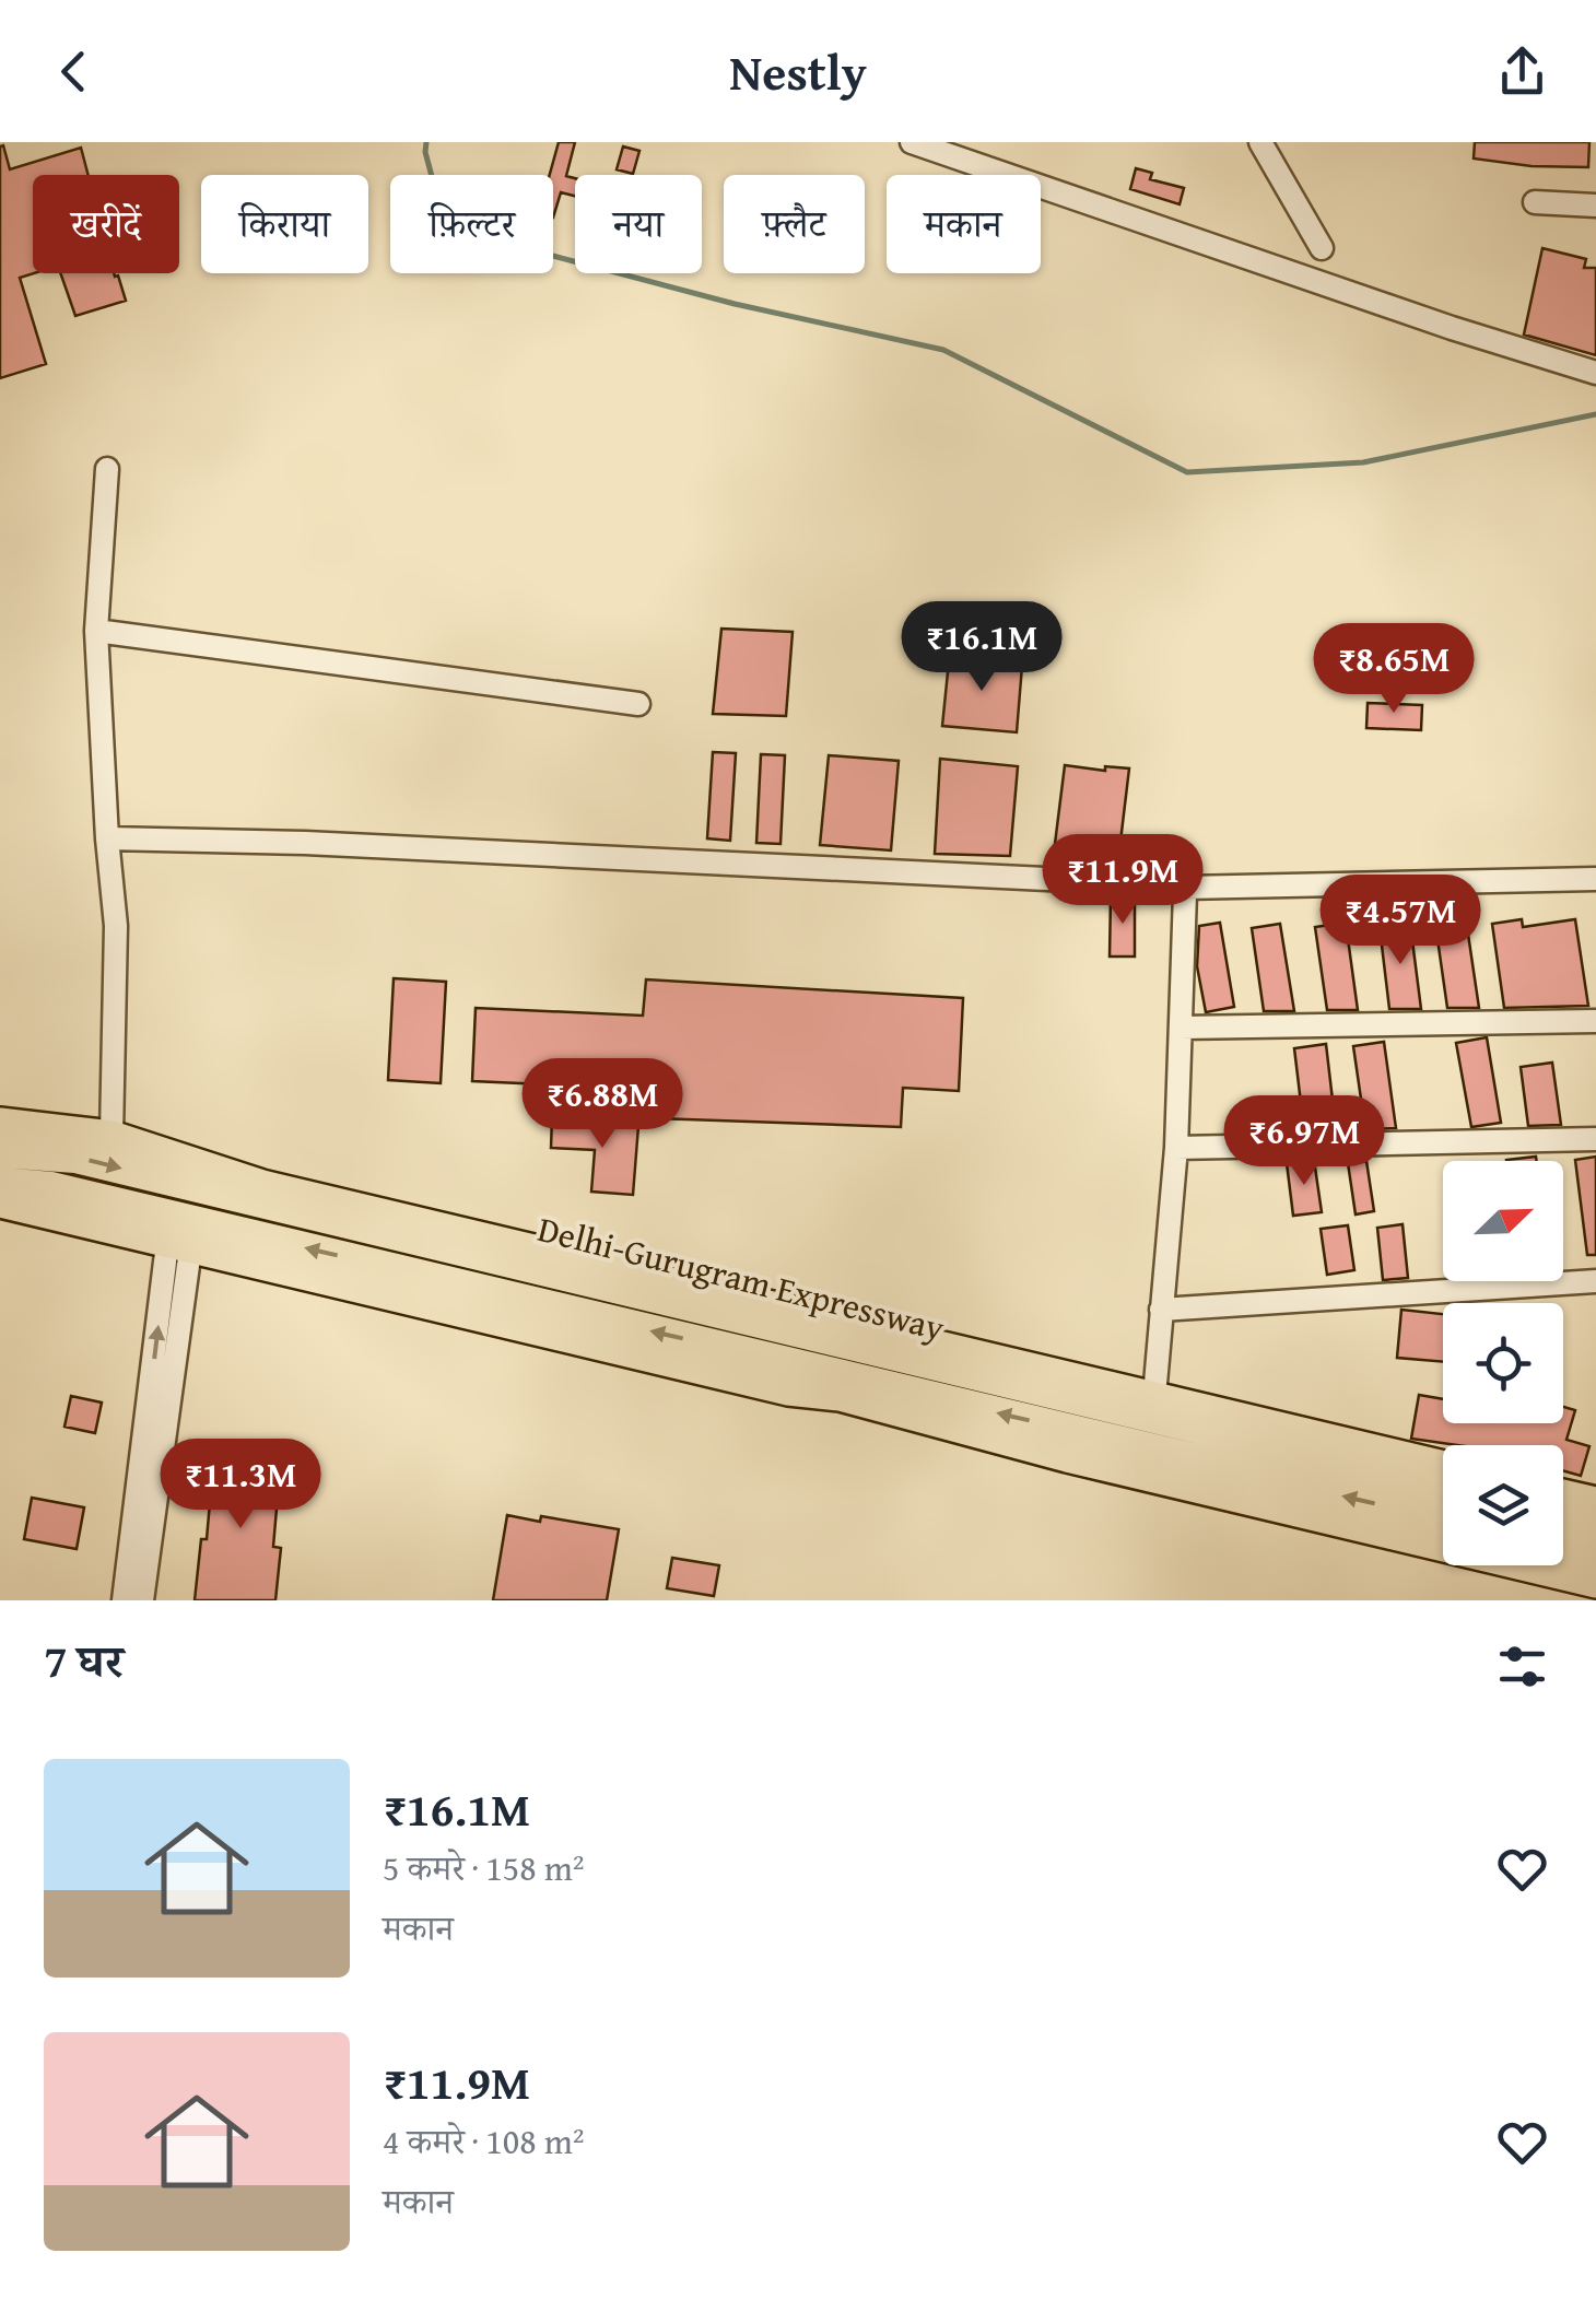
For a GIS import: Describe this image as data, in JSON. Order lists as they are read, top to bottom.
{
  "streets": {
    "highway": ["Delhi-Gurugram Expressway"]
  },
  "north": "top right",
  "page": {
    "header": "Nestly",
    "chip": [
      "खरीदें",
      "किराया",
      "फ़िल्टर",
      "नया",
      "फ़्लैट",
      "मकान"
    ],
    "price": [
      "₹16.1M",
      "₹8.65M",
      "₹11.9M",
      "₹4.57M",
      "₹6.88M",
      "₹6.97M",
      "₹11.3M"
    ],
    "heading": "7 घर",
    "list": [
      {
        "name": "₹16.1M",
        "note": "5 कमरे · 158 m² · मकान"
      },
      {
        "name": "₹11.9M",
        "note": "4 कमरे · 108 m² · मकान"
      }
    ]
  }
}
